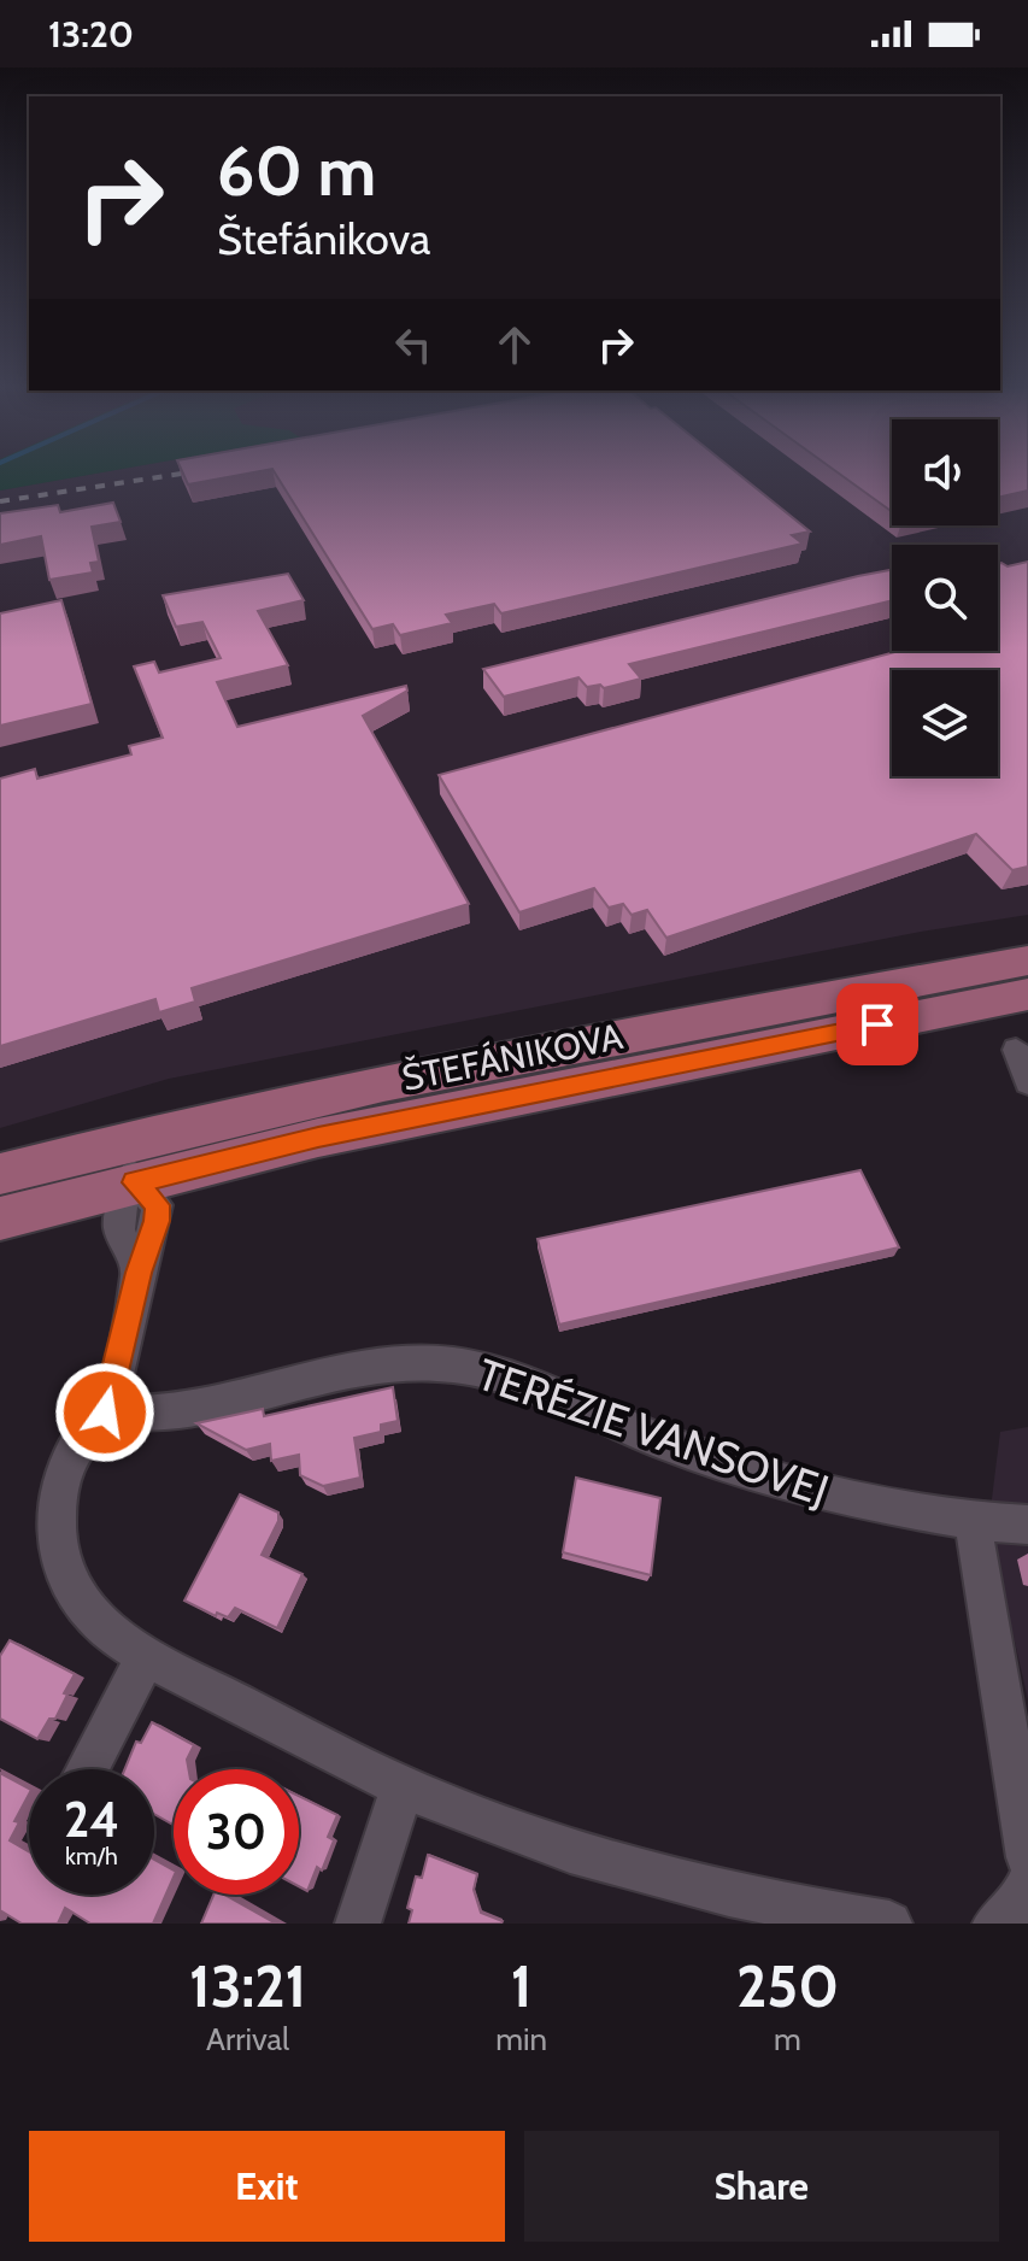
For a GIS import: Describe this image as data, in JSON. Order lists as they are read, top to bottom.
{
  "streets": {
    "main road": ["ŠTEFÁNIKOVA"],
    "street": ["TERÉZIE VANSOVEJ"]
  },
  "page": {
    "status": "13:20",
    "turn": ["60 m", "Štefánikova"],
    "speed": "24 km/h",
    "limit": "30",
    "eta": [
      "13:21",
      "Arrival",
      "1",
      "min",
      "250",
      "m"
    ],
    "buttons": ["Exit", "Share"]
  }
}
